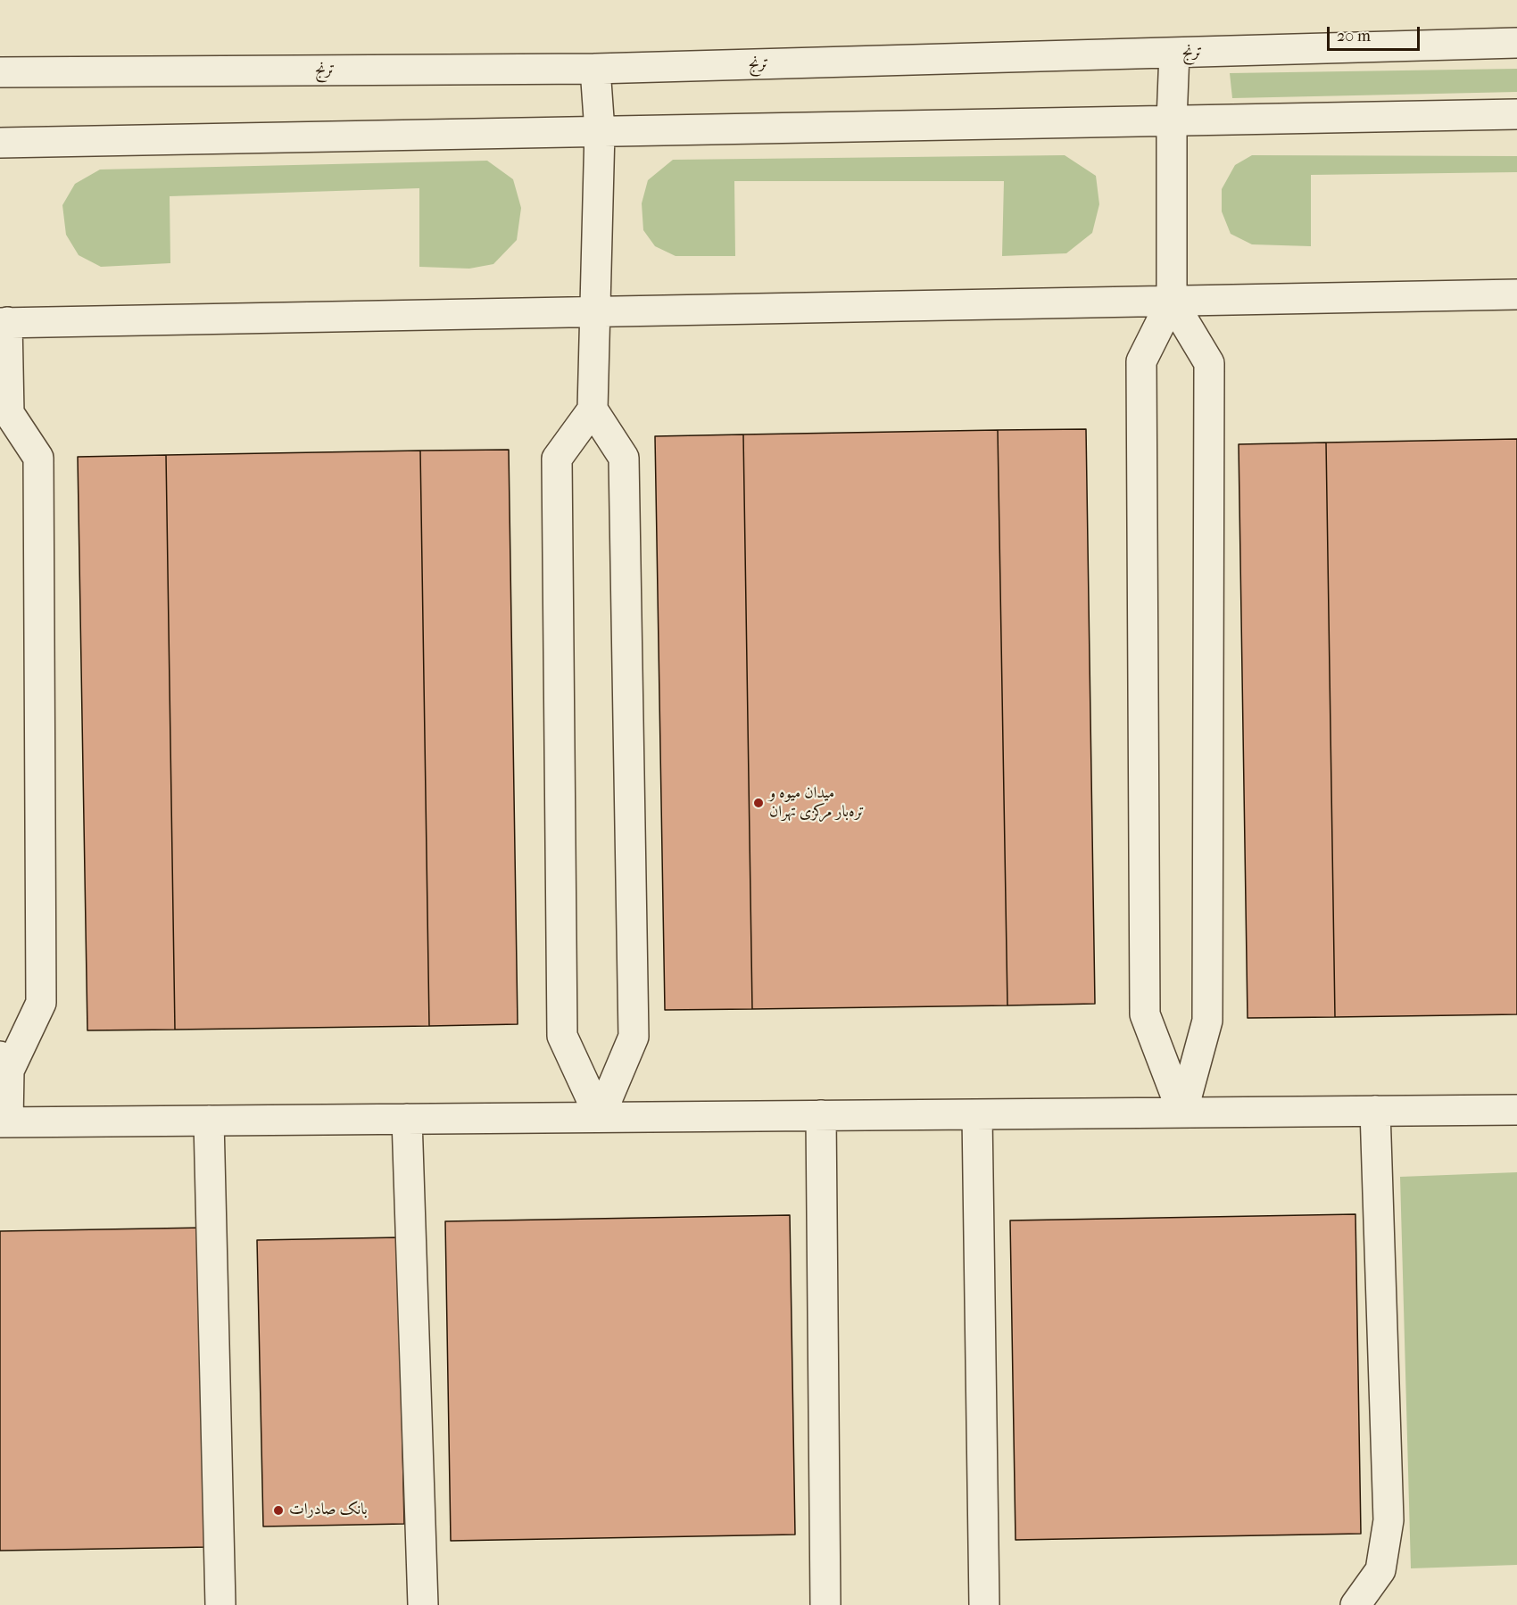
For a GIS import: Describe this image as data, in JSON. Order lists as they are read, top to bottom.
{
  "streets": {
    "lane": ["ترنج"]
  },
  "places": ["میدان میوه و تره‌بار مرکزی تهران", "بانک صادرات"],
  "scale_bar": "20 m"
}
